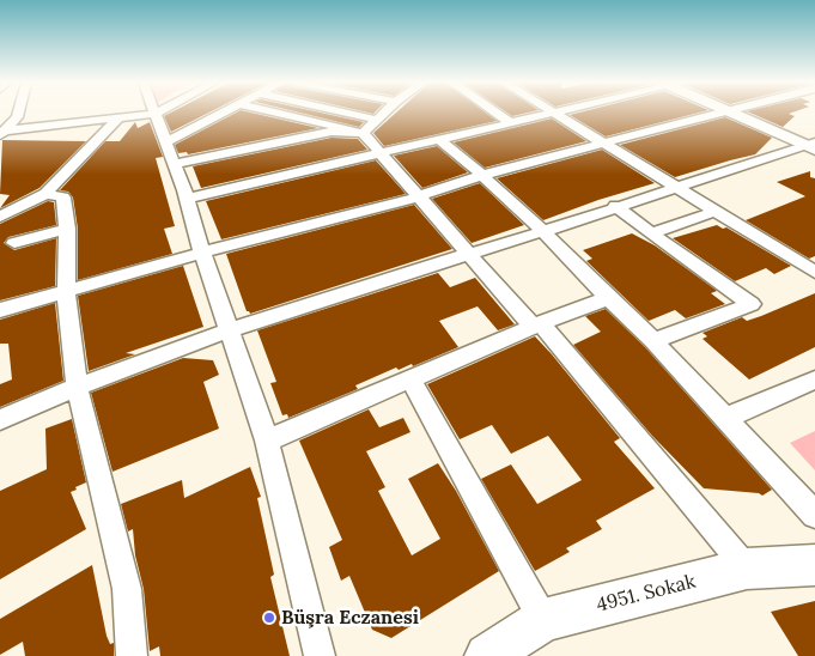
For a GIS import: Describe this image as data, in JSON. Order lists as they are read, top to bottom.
{
  "streets": {
    "main road": ["4951. Sokak"]
  },
  "places": ["Büşra Eczanesi"]
}
